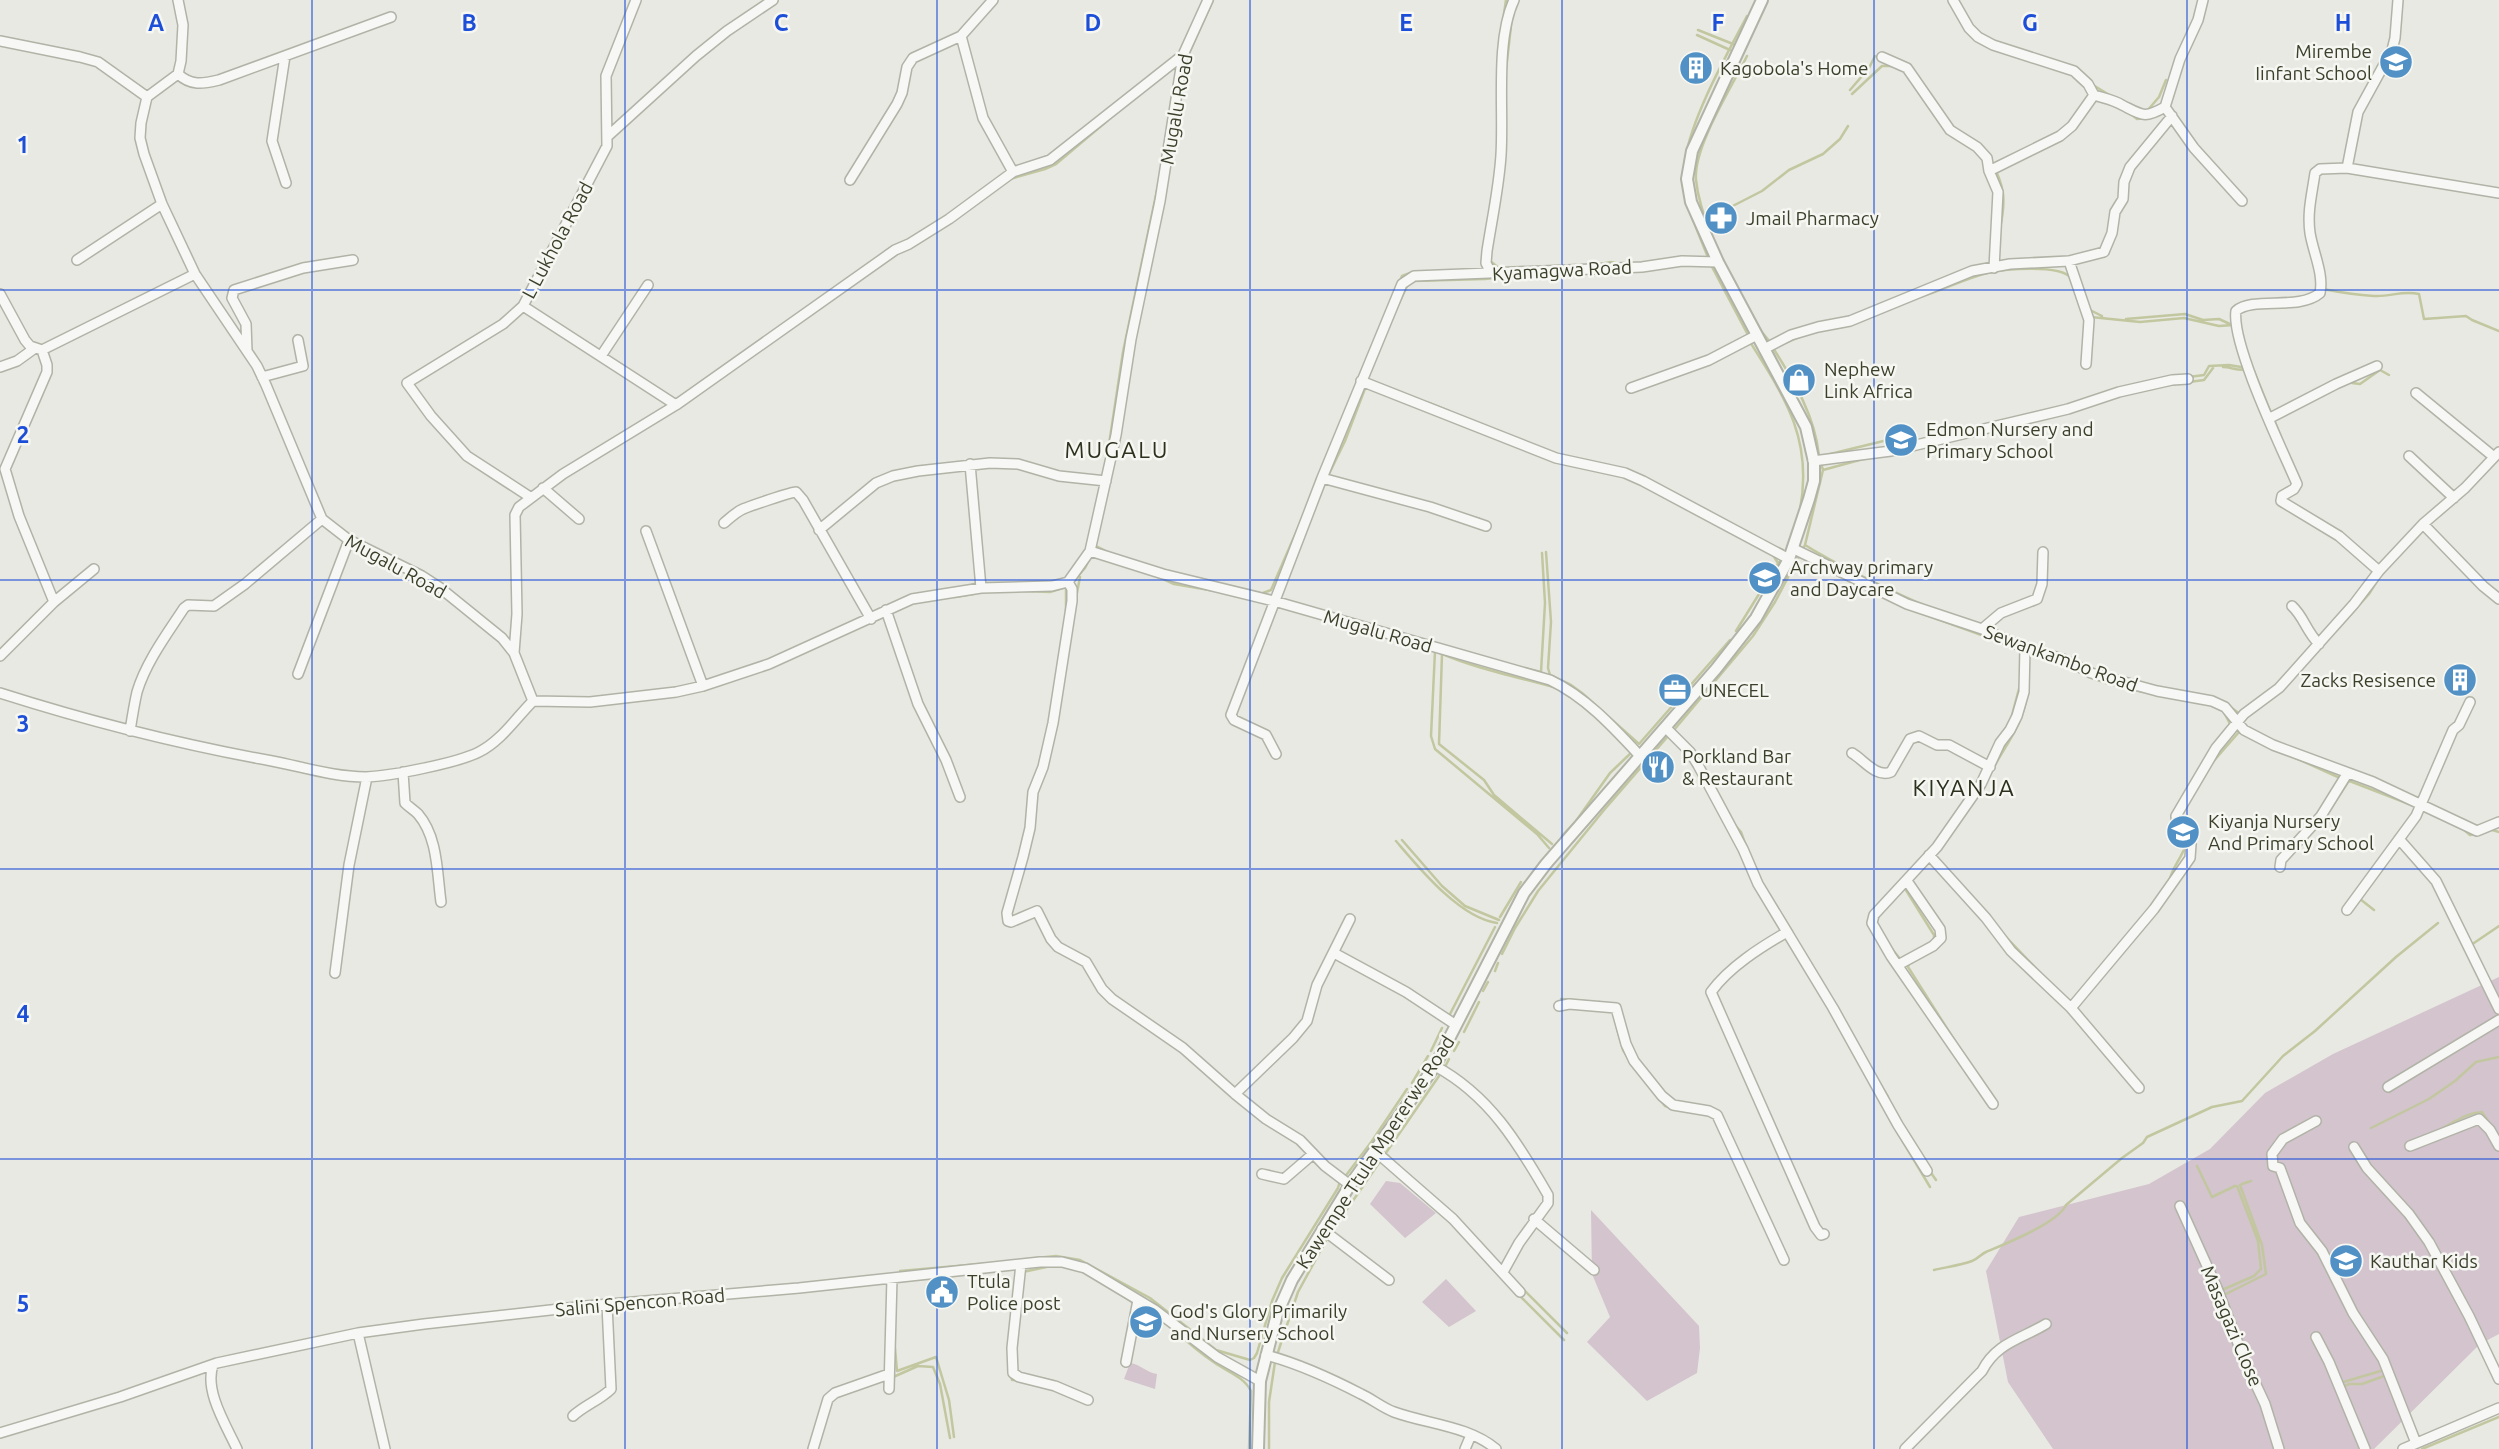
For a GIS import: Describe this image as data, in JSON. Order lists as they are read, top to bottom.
{
  "streets": {
    "street": [
      "Mugalu Road",
      "L Lukhola Road",
      "Kyamagwa Road",
      "Sewankambo Road",
      "Kawempe Ttula Mpererwe Road",
      "Salini Spencon Road",
      "Masagazi Close"
    ]
  },
  "crossings": [
    ["Mugalu Road", "Kawempe Ttula Mpererwe Road"],
    ["Kyamagwa Road", "Sewankambo Road"],
    ["Kyamagwa Road", "Kawempe Ttula Mpererwe Road"],
    ["Sewankambo Road", "Kawempe Ttula Mpererwe Road"],
    ["Kawempe Ttula Mpererwe Road", "Salini Spencon Road"]
  ],
  "districts": ["MUGALU", "KIYANJA"],
  "places": {
    "school or university": [
      "Mirembe Iinfant School",
      "Edmon Nursery and Primary School",
      "Archway primary and Daycare",
      "Kiyanja Nursery And Primary School",
      "Kauthar Kids",
      "God's Glory Primarily and Nursery School"
    ],
    "building": ["Kagobola's Home", "Zacks Resisence"],
    "pharmacy": ["Jmail Pharmacy"],
    "shop": ["Nephew Link Africa"],
    "office": ["UNECEL"],
    "restaurant": ["Porkland Bar & Restaurant"],
    "public building": ["Ttula Police post"]
  },
  "grid": {
    "columns": [
      "A",
      "B",
      "C",
      "D",
      "E",
      "F",
      "G",
      "H"
    ],
    "rows": [
      "1",
      "2",
      "3",
      "4",
      "5"
    ]
  }
}
